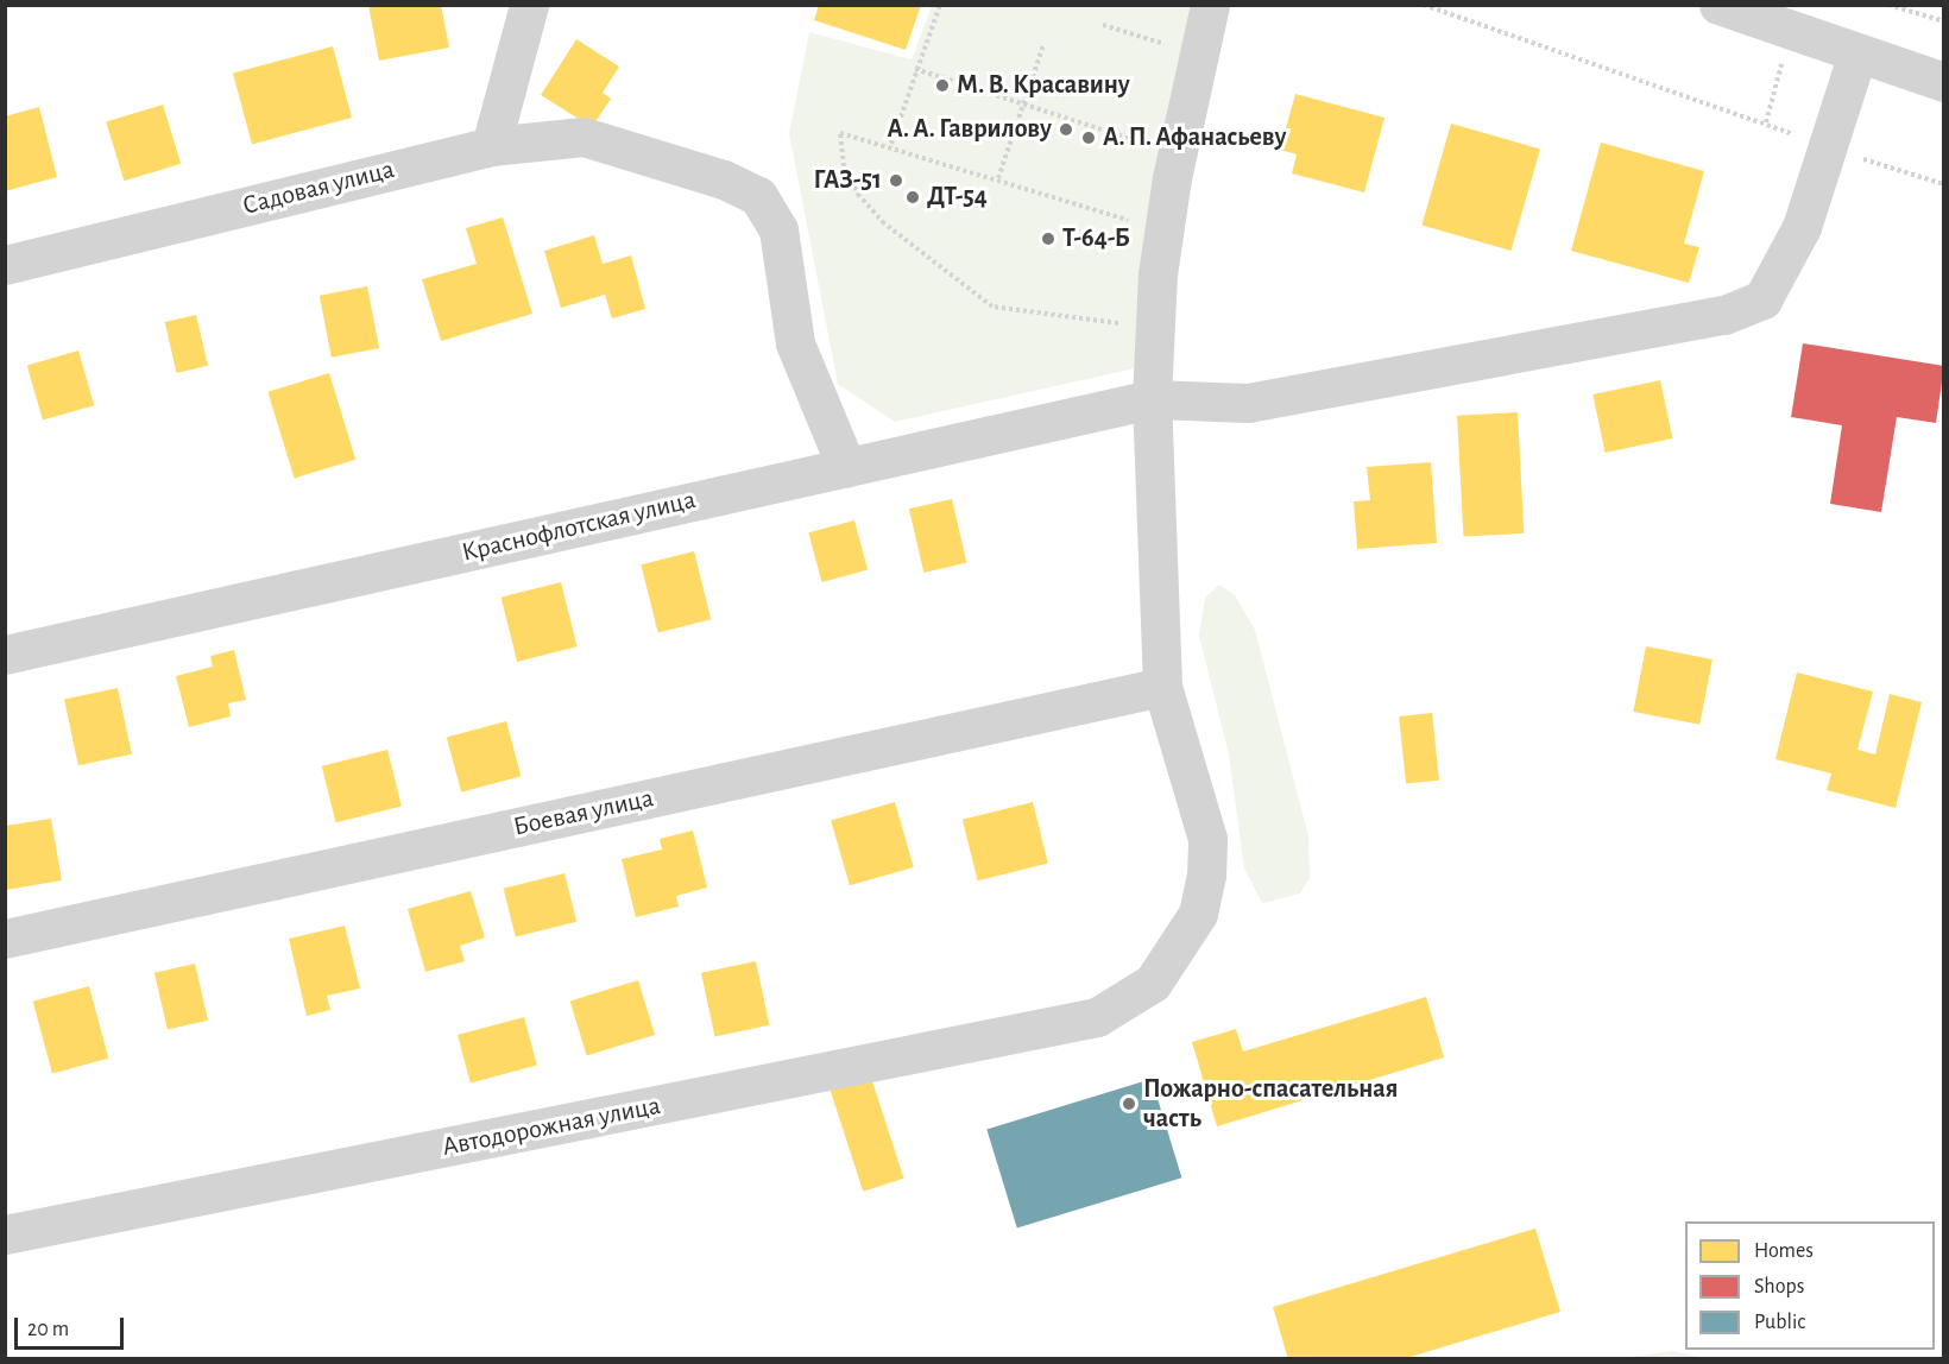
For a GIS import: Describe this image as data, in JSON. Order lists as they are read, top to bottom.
{
  "streets": {
    "street": [
      "Садовая улица",
      "Краснофлотская улица",
      "Боевая улица",
      "Автодорожная улица"
    ]
  },
  "crossings": [
    ["Садовая улица", "Краснофлотская улица"],
    ["Боевая улица", "Автодорожная улица"]
  ],
  "places": [
    "М. В. Красавину",
    "А. А. Гаврилову",
    "А. П. Афанасьеву",
    "ГАЗ-51",
    "ДТ-54",
    "Т-64-Б",
    "Пожарно-спасательная часть"
  ],
  "legend": ["Homes", "Shops", "Public"],
  "scale_bar": "20 m"
}
